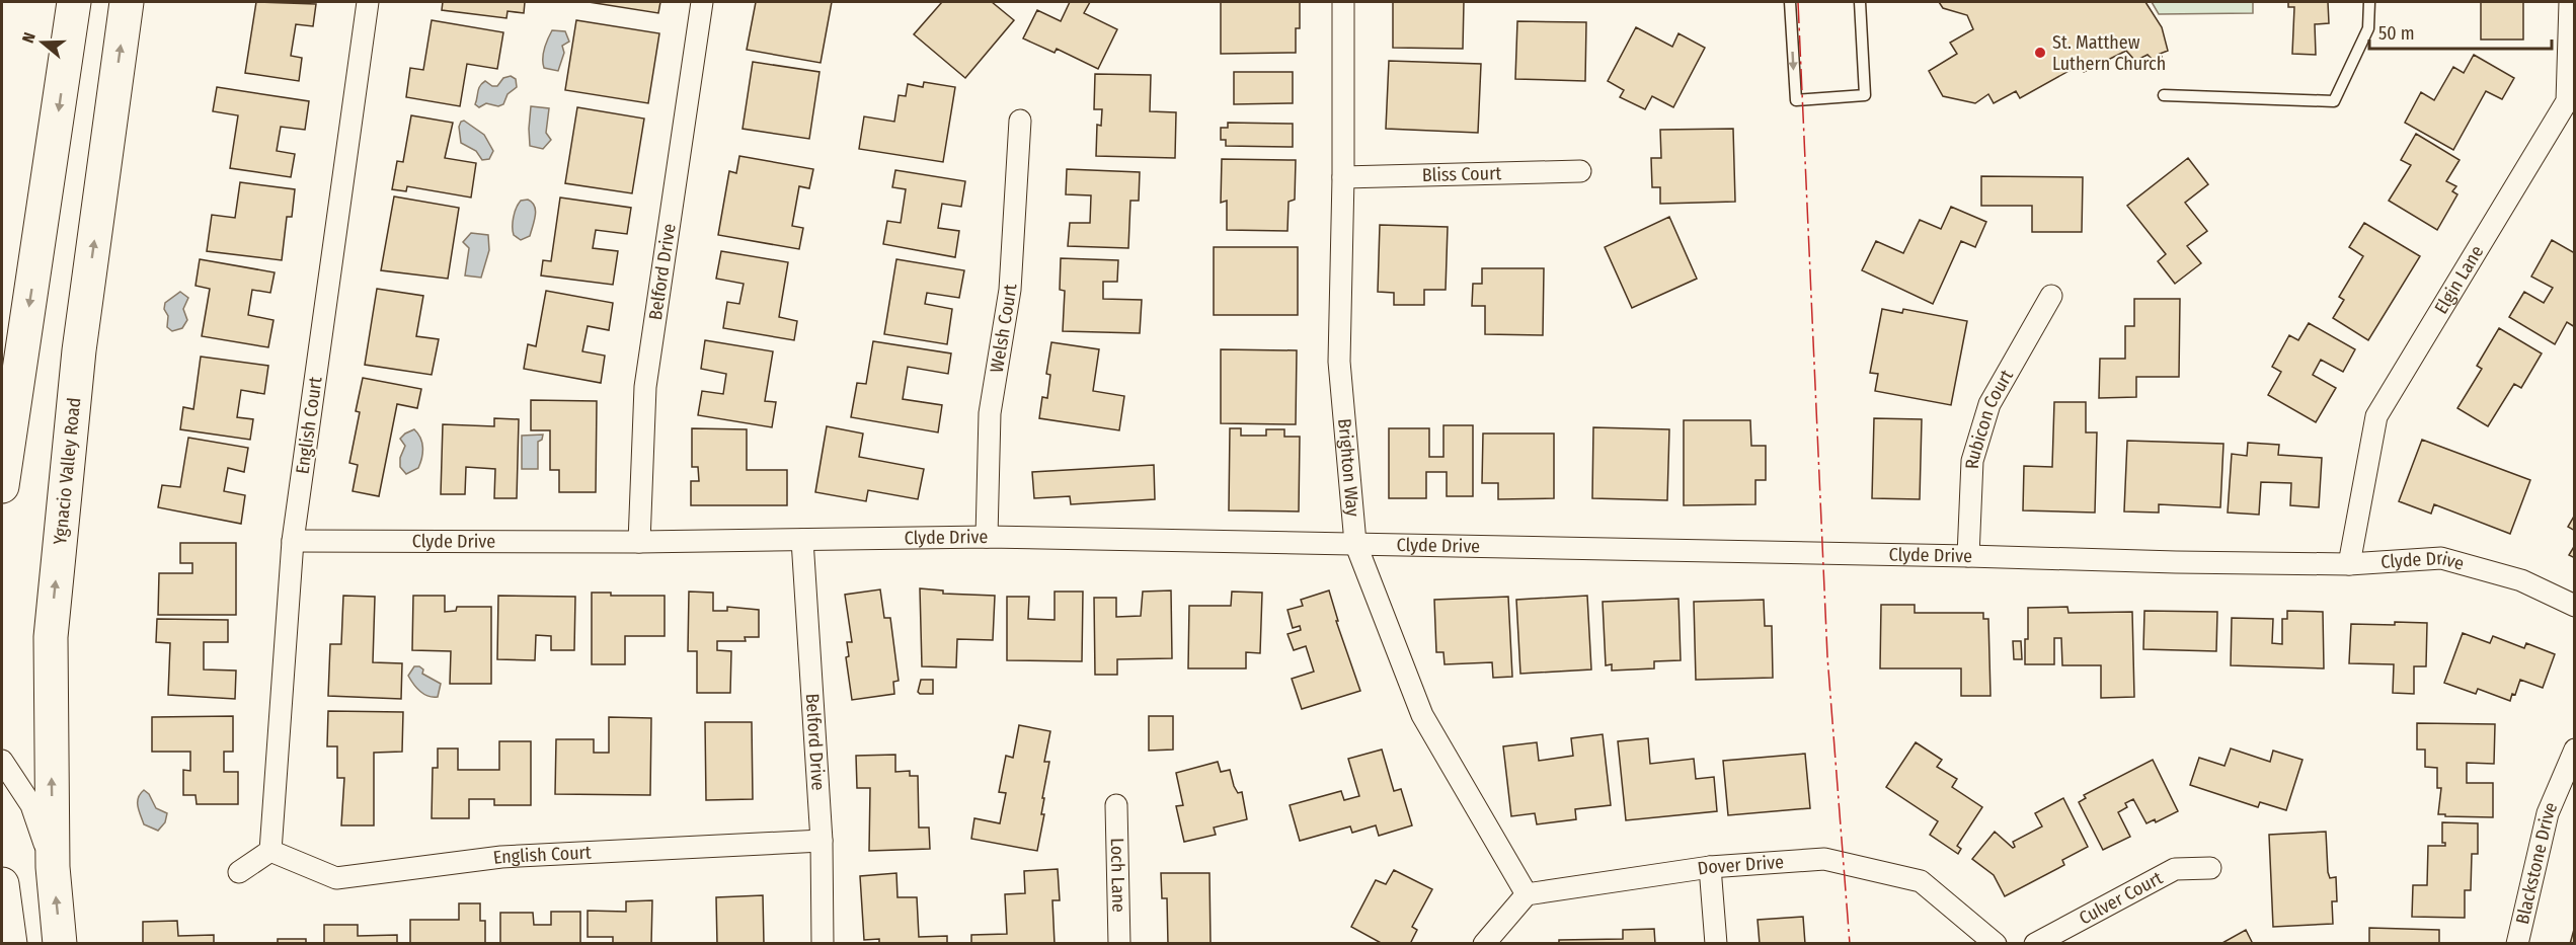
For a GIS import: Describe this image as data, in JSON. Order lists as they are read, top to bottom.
{
  "streets": {
    "highway": ["Ygnacio Valley Road"],
    "street": [
      "Bliss Court",
      "Belford Drive",
      "Elgin Lane",
      "Welsh Court",
      "Rubicon Court",
      "English Court",
      "Brighton Way",
      "Clyde Drive",
      "Blackstone Drive",
      "Dover Drive",
      "Loch Lane",
      "Culver Court"
    ]
  },
  "crossings": [
    ["Bliss Court", "Brighton Way"],
    ["Belford Drive", "English Court"],
    ["Belford Drive", "Clyde Drive"],
    ["Elgin Lane", "Clyde Drive"],
    ["Welsh Court", "Clyde Drive"],
    ["Rubicon Court", "Clyde Drive"],
    ["English Court", "Clyde Drive"],
    ["Brighton Way", "Clyde Drive"],
    ["Brighton Way", "Dover Drive"]
  ],
  "places": ["St. Matthew Luthern Church"],
  "scale_bar": "50 m",
  "north": "left"
}
